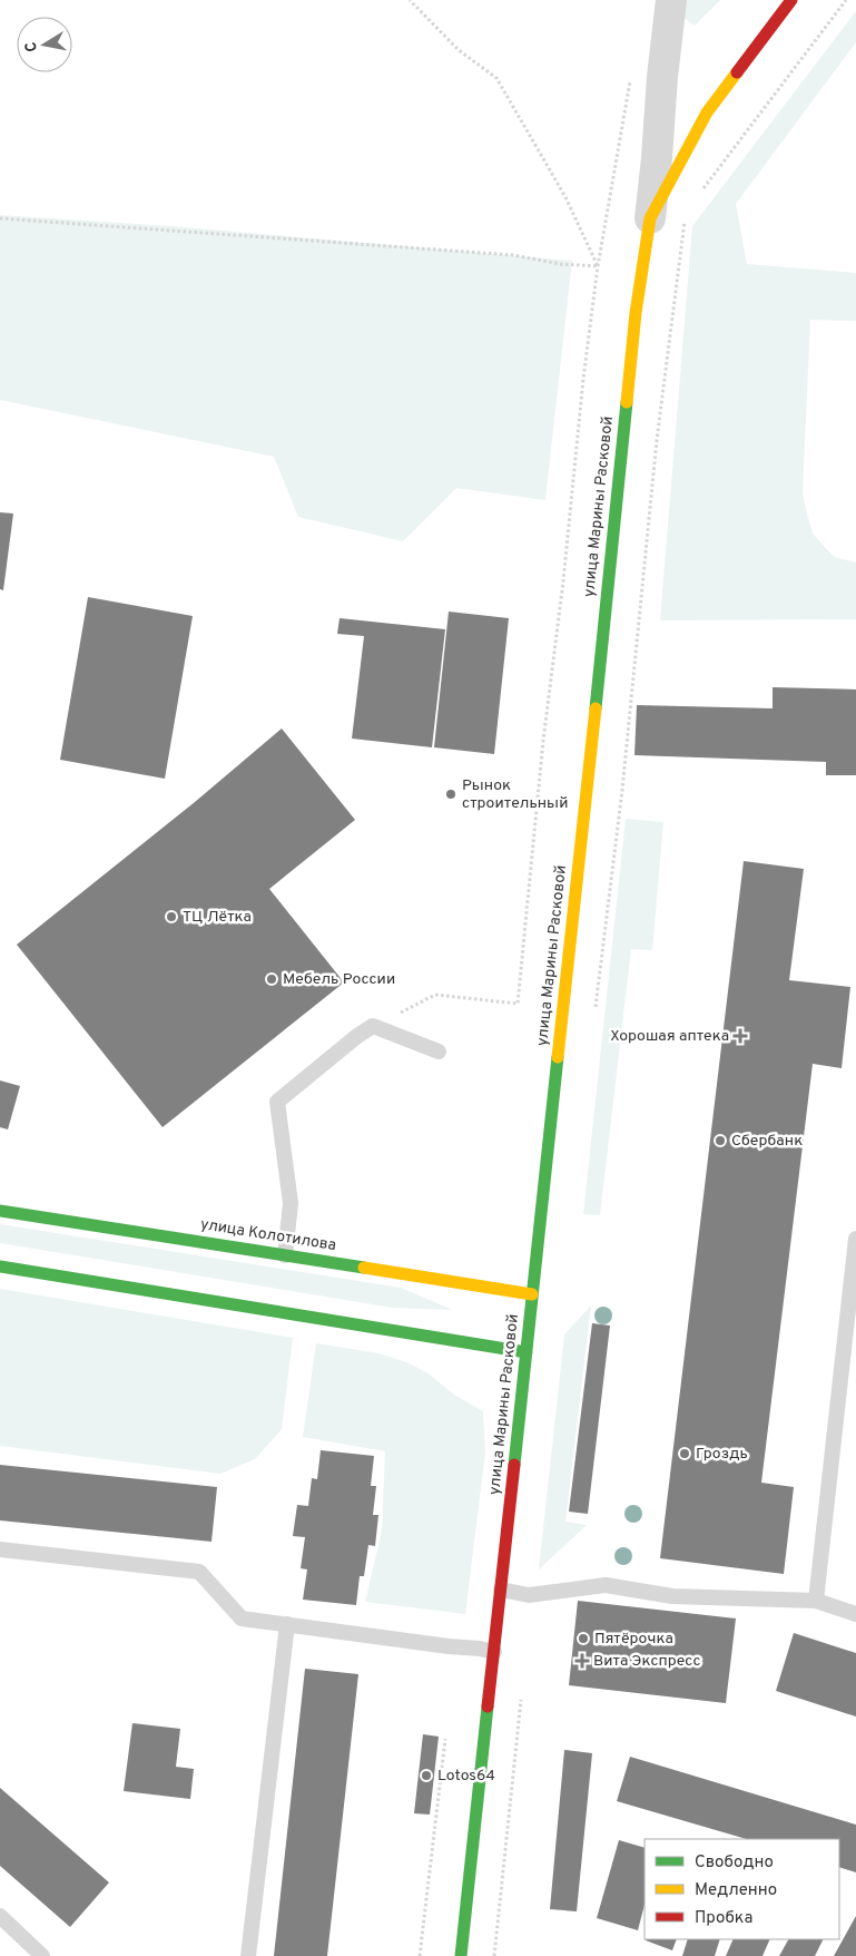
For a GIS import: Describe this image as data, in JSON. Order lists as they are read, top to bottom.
{
  "streets": {
    "main road": ["улица Марины Расковой", "улица Колотилова"]
  },
  "crossings": [
    ["улица Марины Расковой", "улица Колотилова"]
  ],
  "places": {
    "other": [
      "Рынок строительный",
      "ТЦ Лётка",
      "Мебель России",
      "Сбербанк",
      "Гроздь",
      "Пятёрочка",
      "Lotos64"
    ],
    "health": ["Хорошая аптека", "Вита Экспресс"]
  },
  "legend": ["Свободно", "Медленно", "Пробка"],
  "north": "left"
}
